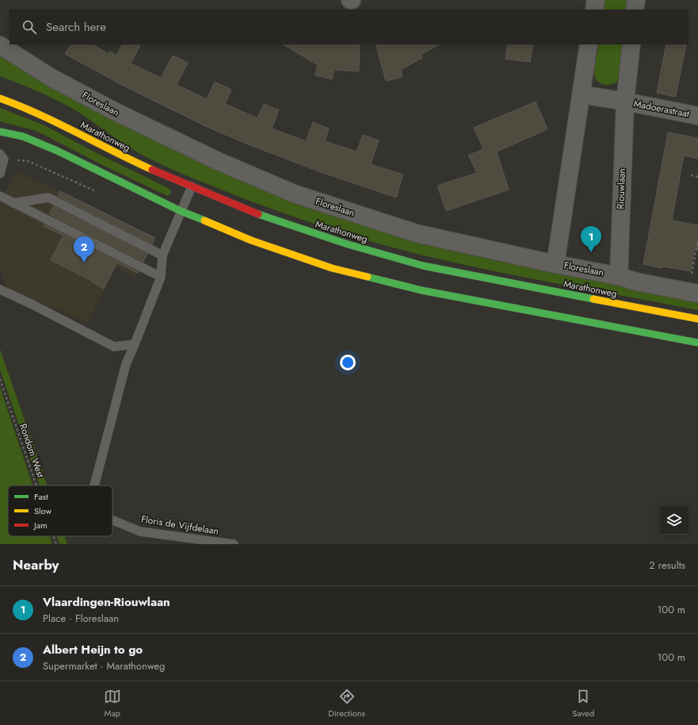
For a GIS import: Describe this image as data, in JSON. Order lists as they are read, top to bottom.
{
  "streets": {
    "main road": ["Marathonweg"],
    "street": ["Floreslaan", "Madoerastraat", "Riouwlaan"],
    "lane": ["Floris de Vijfdelaan"],
    "path": ["Rondom West"]
  },
  "crossings": [
    ["Floreslaan", "Riouwlaan"],
    ["Madoerastraat", "Riouwlaan"]
  ],
  "legend": ["Fast", "Slow", "Jam"],
  "page": {
    "search": "Search here",
    "pins": ["1", "2"],
    "heading": ["Nearby", "2 results"],
    "list": [
      {
        "mark": "1",
        "name": "Vlaardingen-Riouwlaan",
        "note": "Place · Floreslaan",
        "value": "100 m"
      },
      {
        "mark": "2",
        "name": "Albert Heijn to go",
        "note": "Supermarket · Marathonweg",
        "value": "100 m"
      }
    ],
    "nav": ["Map", "Directions", "Saved"]
  }
}
